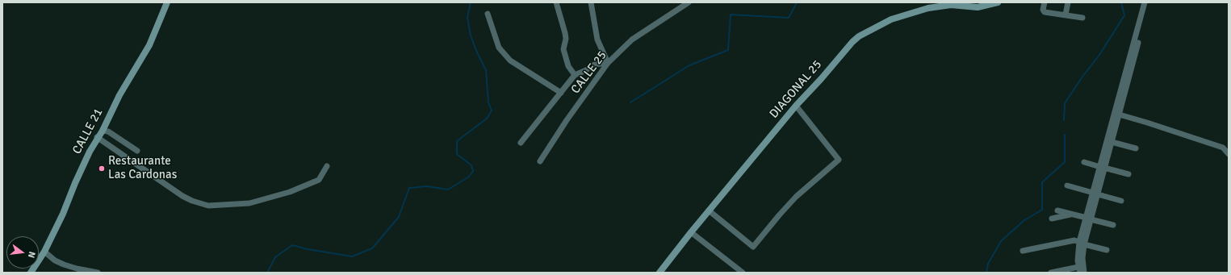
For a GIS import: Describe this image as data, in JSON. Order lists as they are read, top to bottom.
{
  "streets": {
    "street": ["CALLE 25", "DIAGONAL 25", "CALLE 21"]
  },
  "places": ["Restaurante Las Cardonas"],
  "north": "right"
}
